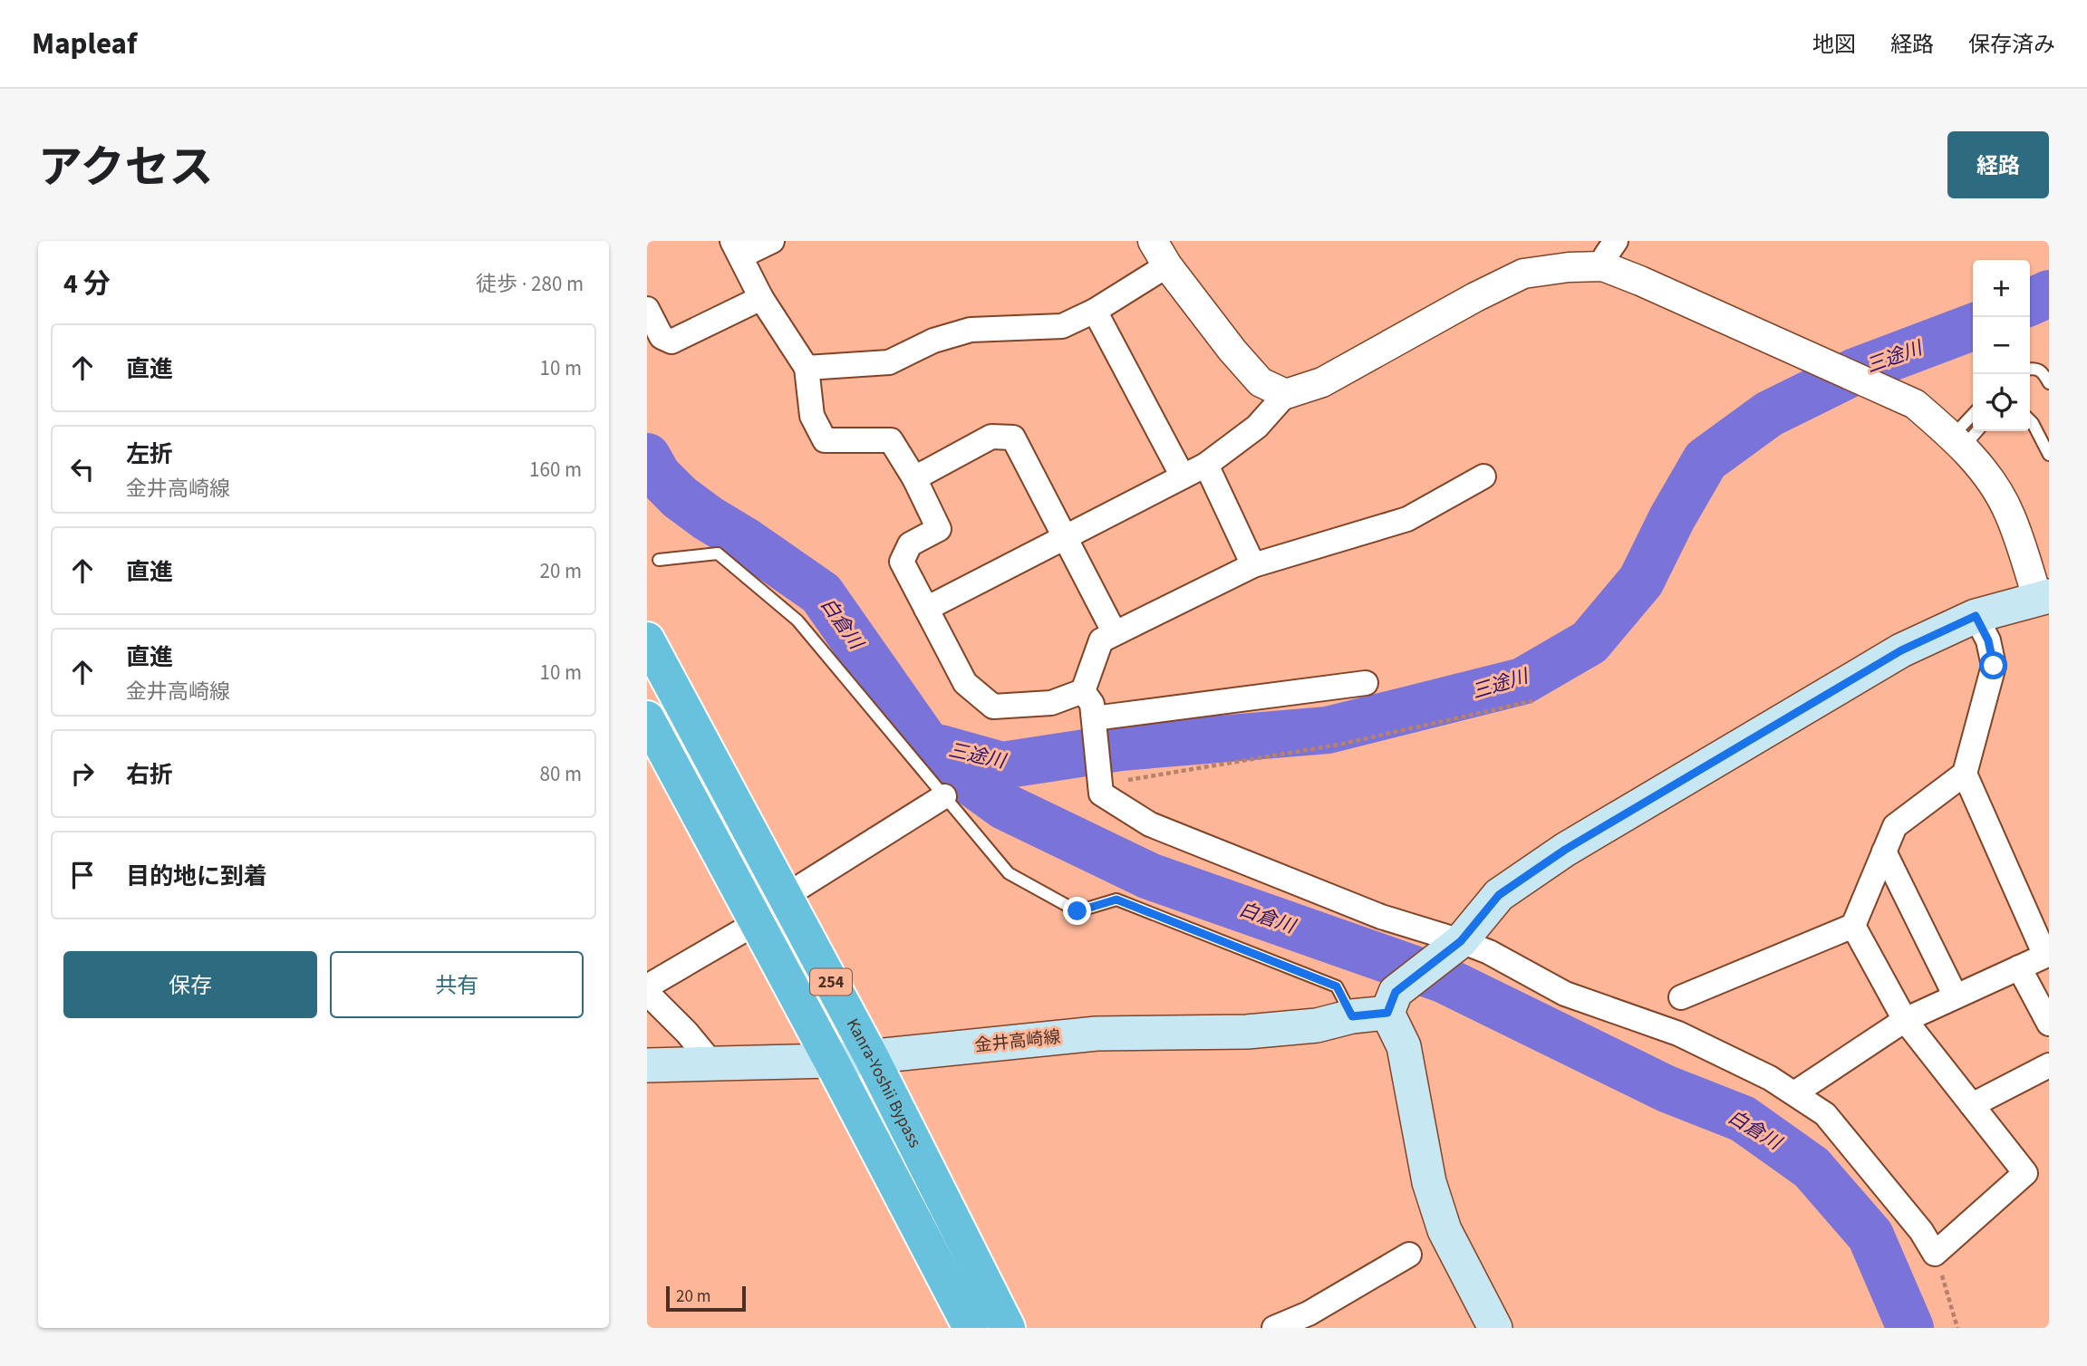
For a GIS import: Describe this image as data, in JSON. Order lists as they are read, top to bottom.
{
  "streets": {
    "highway": ["254", "Kanra-Yoshii Bypass"],
    "main road": ["金井高崎線"]
  },
  "crossings": [
    ["金井高崎線", "Kanra-Yoshii Bypass"]
  ],
  "water": ["三途川", "白倉川"],
  "scale_bar": "20 m",
  "page": {
    "header": "Mapleaf",
    "nav": ["地図", "経路", "保存済み"],
    "title": "アクセス",
    "buttons": [
      "経路",
      ["保存", "共有"]
    ],
    "heading": ["4 分", "徒歩 · 280 m"],
    "map_buttons": ["+", "−"],
    "list": [
      ["直進", "10 m"],
      ["左折", "金井高崎線", "160 m"],
      ["直進", "20 m"],
      ["直進", "金井高崎線", "10 m"],
      ["右折", "80 m"],
      "目的地に到着"
    ],
    "scale": "20 m"
  }
}
